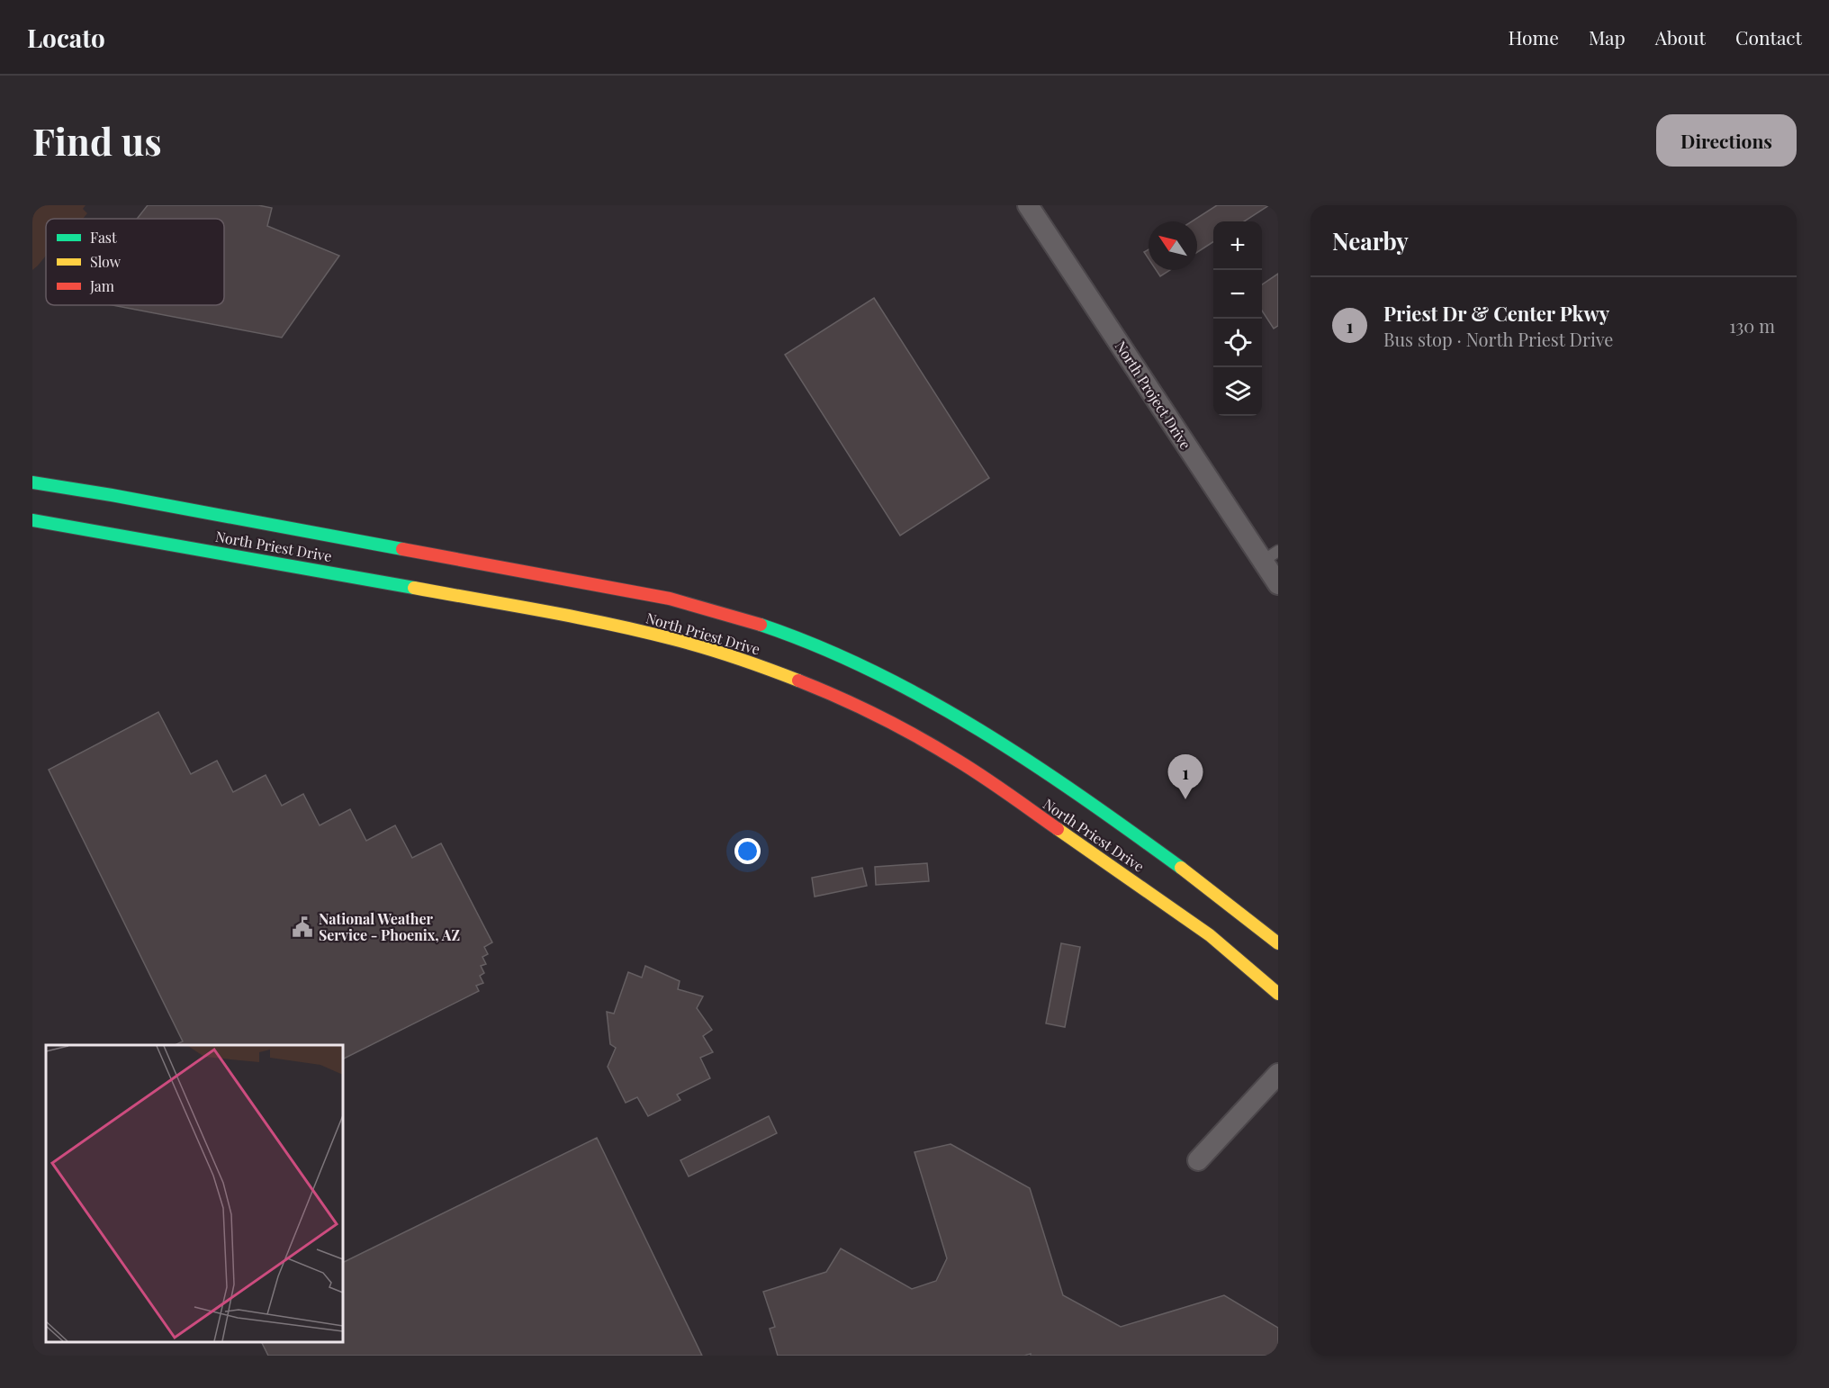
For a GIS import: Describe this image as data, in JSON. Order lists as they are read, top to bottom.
{
  "streets": {
    "main road": ["North Priest Drive"],
    "street": ["North Project Drive"]
  },
  "places": {
    "public building": ["National Weather Service - Phoenix, AZ"]
  },
  "legend": ["Fast", "Slow", "Jam"],
  "north": "top left",
  "page": {
    "header": "Locato",
    "nav": [
      "Home",
      "Map",
      "About",
      "Contact"
    ],
    "buttons": "Directions",
    "title": "Find us",
    "heading": "Nearby",
    "map_buttons": ["+", "−"],
    "list": [
      {
        "mark": "1",
        "name": "Priest Dr & Center Pkwy",
        "note": "Bus stop · North Priest Drive",
        "value": "130 m"
      }
    ],
    "pins": "1"
  }
}
